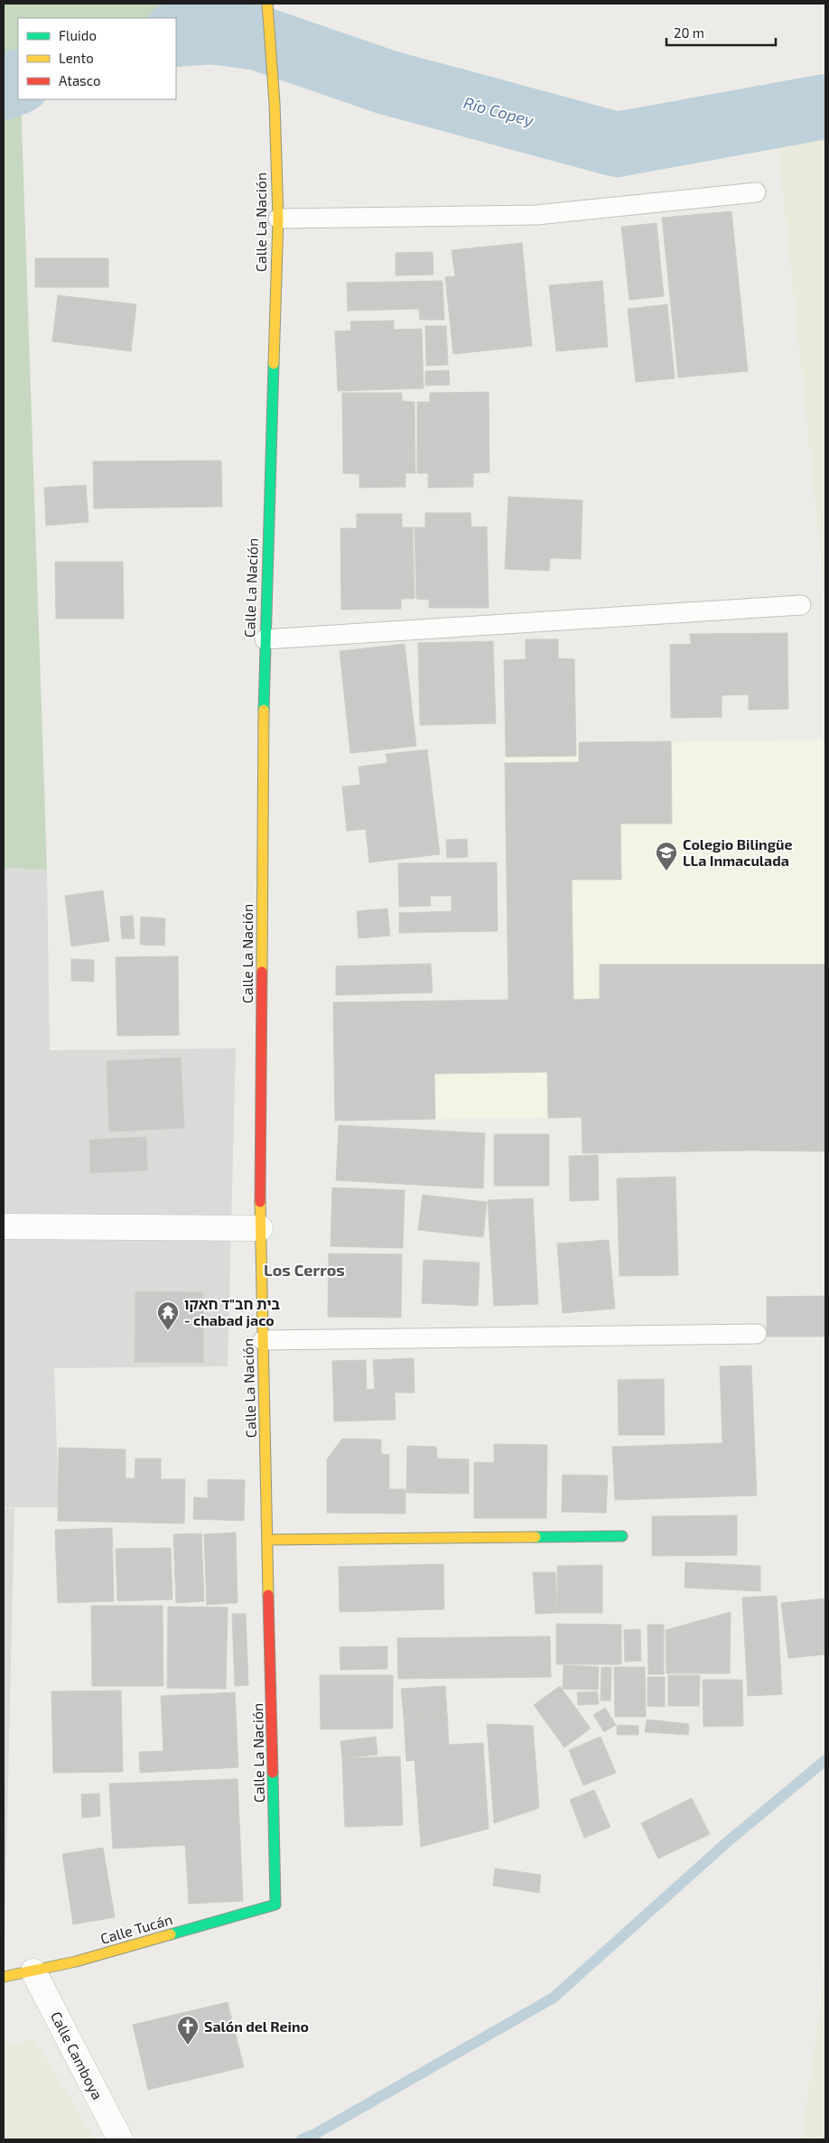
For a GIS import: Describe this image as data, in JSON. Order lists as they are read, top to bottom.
{
  "streets": {
    "street": ["Calle La Nación", "Calle Tucán", "Calle Camboya"]
  },
  "crossings": [
    ["Calle La Nación", "Calle Tucán"],
    ["Calle Tucán", "Calle Camboya"]
  ],
  "districts": ["Los Cerros"],
  "water": ["Río Copey"],
  "places": {
    "school or university": ["Colegio Bilingüe LLa Inmaculada"],
    "temple": ["בית חב\"ד חאקו - chabad jaco"],
    "church": ["Salón del Reino"]
  },
  "legend": ["Fluido", "Lento", "Atasco"],
  "scale_bar": "20 m"
}
